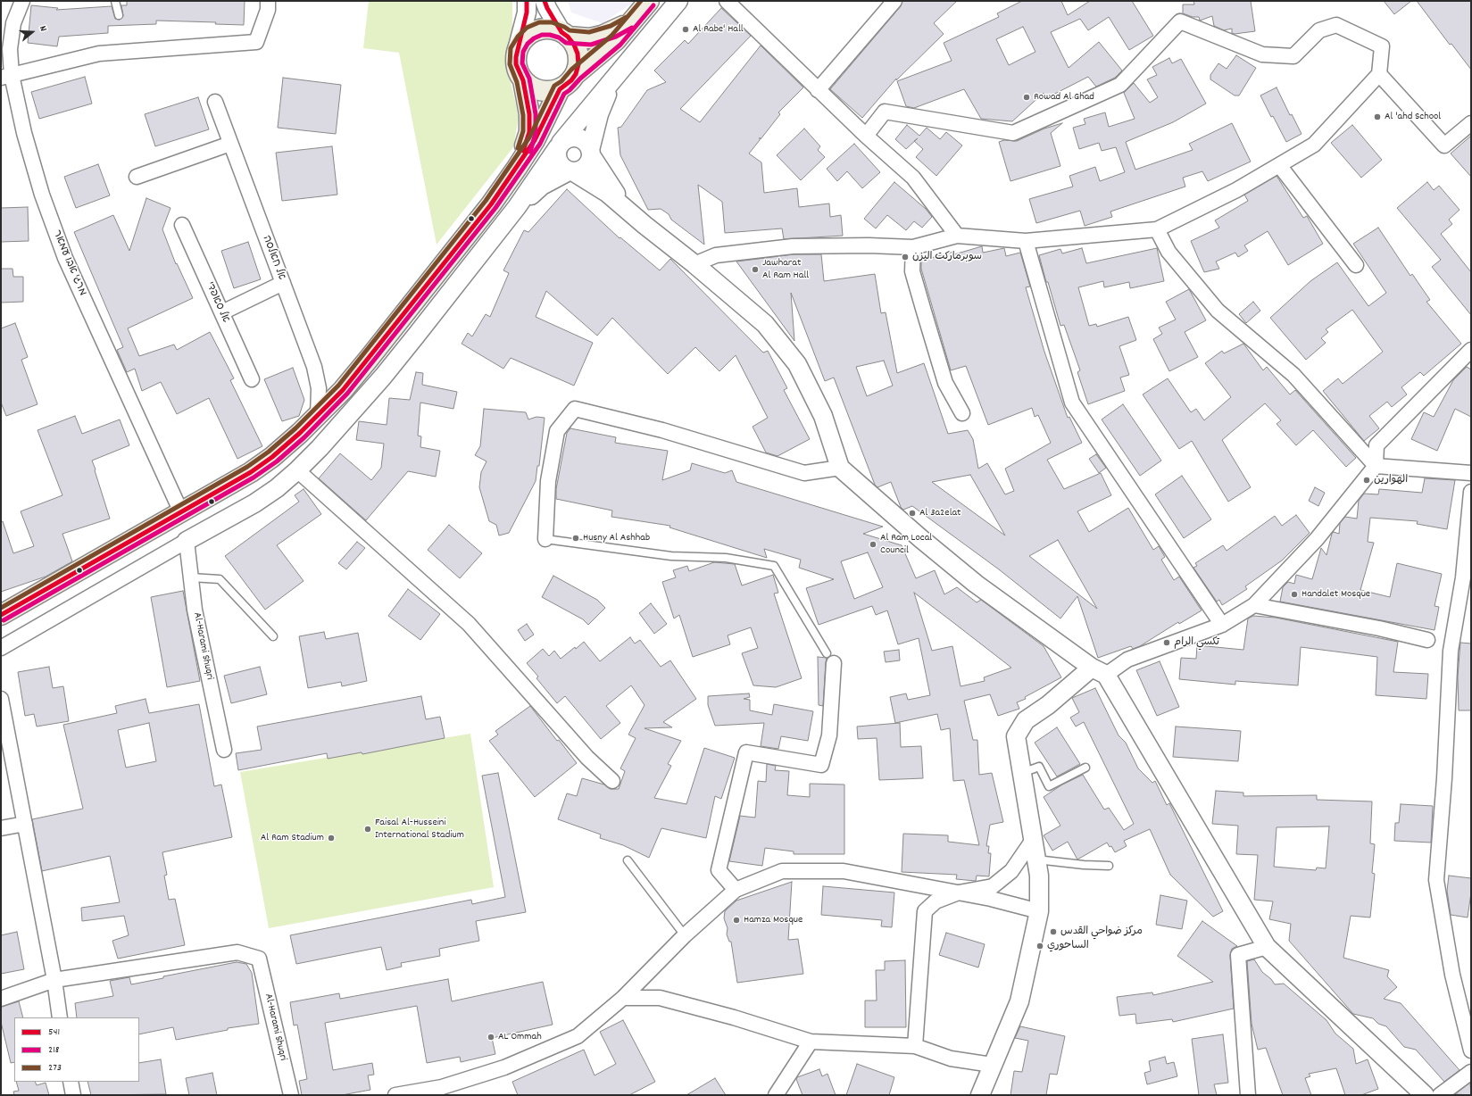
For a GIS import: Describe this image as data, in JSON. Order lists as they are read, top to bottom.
{
  "streets": {
    "street": [
      "אל חאלסה",
      "מרג' אבו עמאר",
      "אל סאפדי",
      "Al-Harami Shuqri"
    ]
  },
  "places": [
    "Al Rabe' Hall",
    "Rowad Al Ghad",
    "Al 'ahd School",
    "سوبرماركت اليزن",
    "Jawharat Al Ram Hall",
    "الهوارين",
    "Al 3a2elat",
    "Husny Al Ashhab",
    "Al Ram Local Council",
    "Handalet Mosque",
    "تكسي الرام",
    "Faisal Al-Husseini International Stadium",
    "Al Ram Stadium",
    "Hamza Mosque",
    "مركز ضواحي القدس",
    "الساحوري",
    "AL Ommah"
  ],
  "lines": ["transit line 541", "transit line 273", "transit line 218"],
  "legend": ["541", "218", "273"],
  "north": "right"
}
